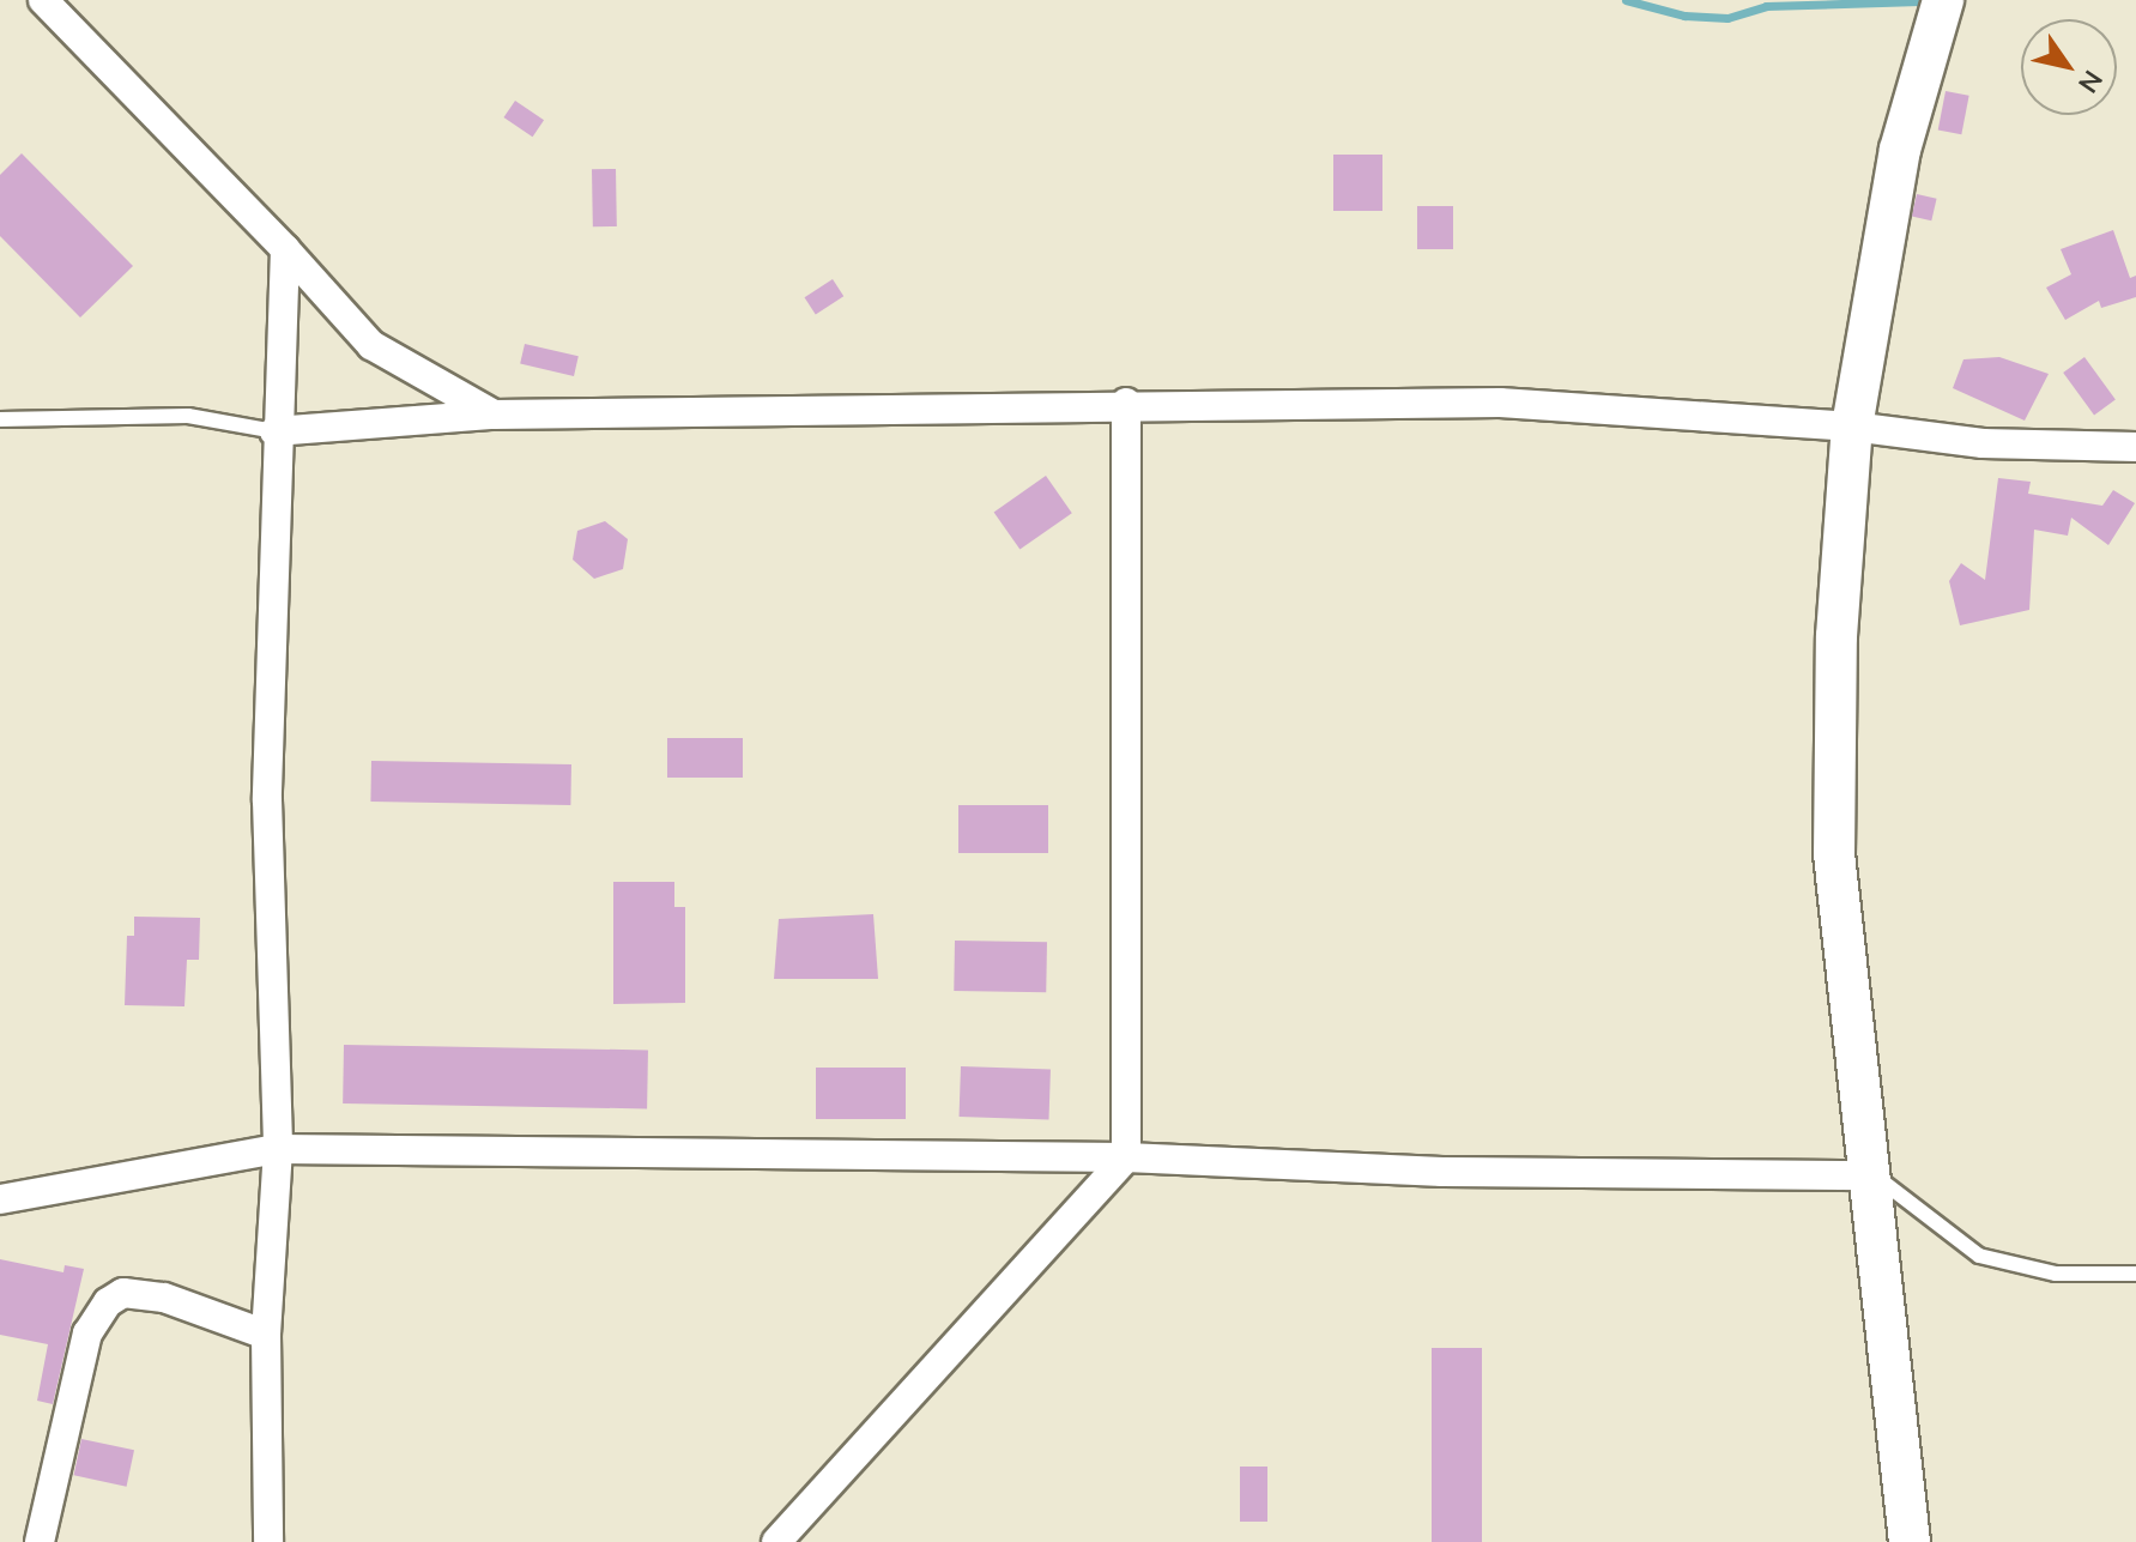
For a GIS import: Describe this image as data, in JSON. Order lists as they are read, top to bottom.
{
  "north": "bottom right"
}
